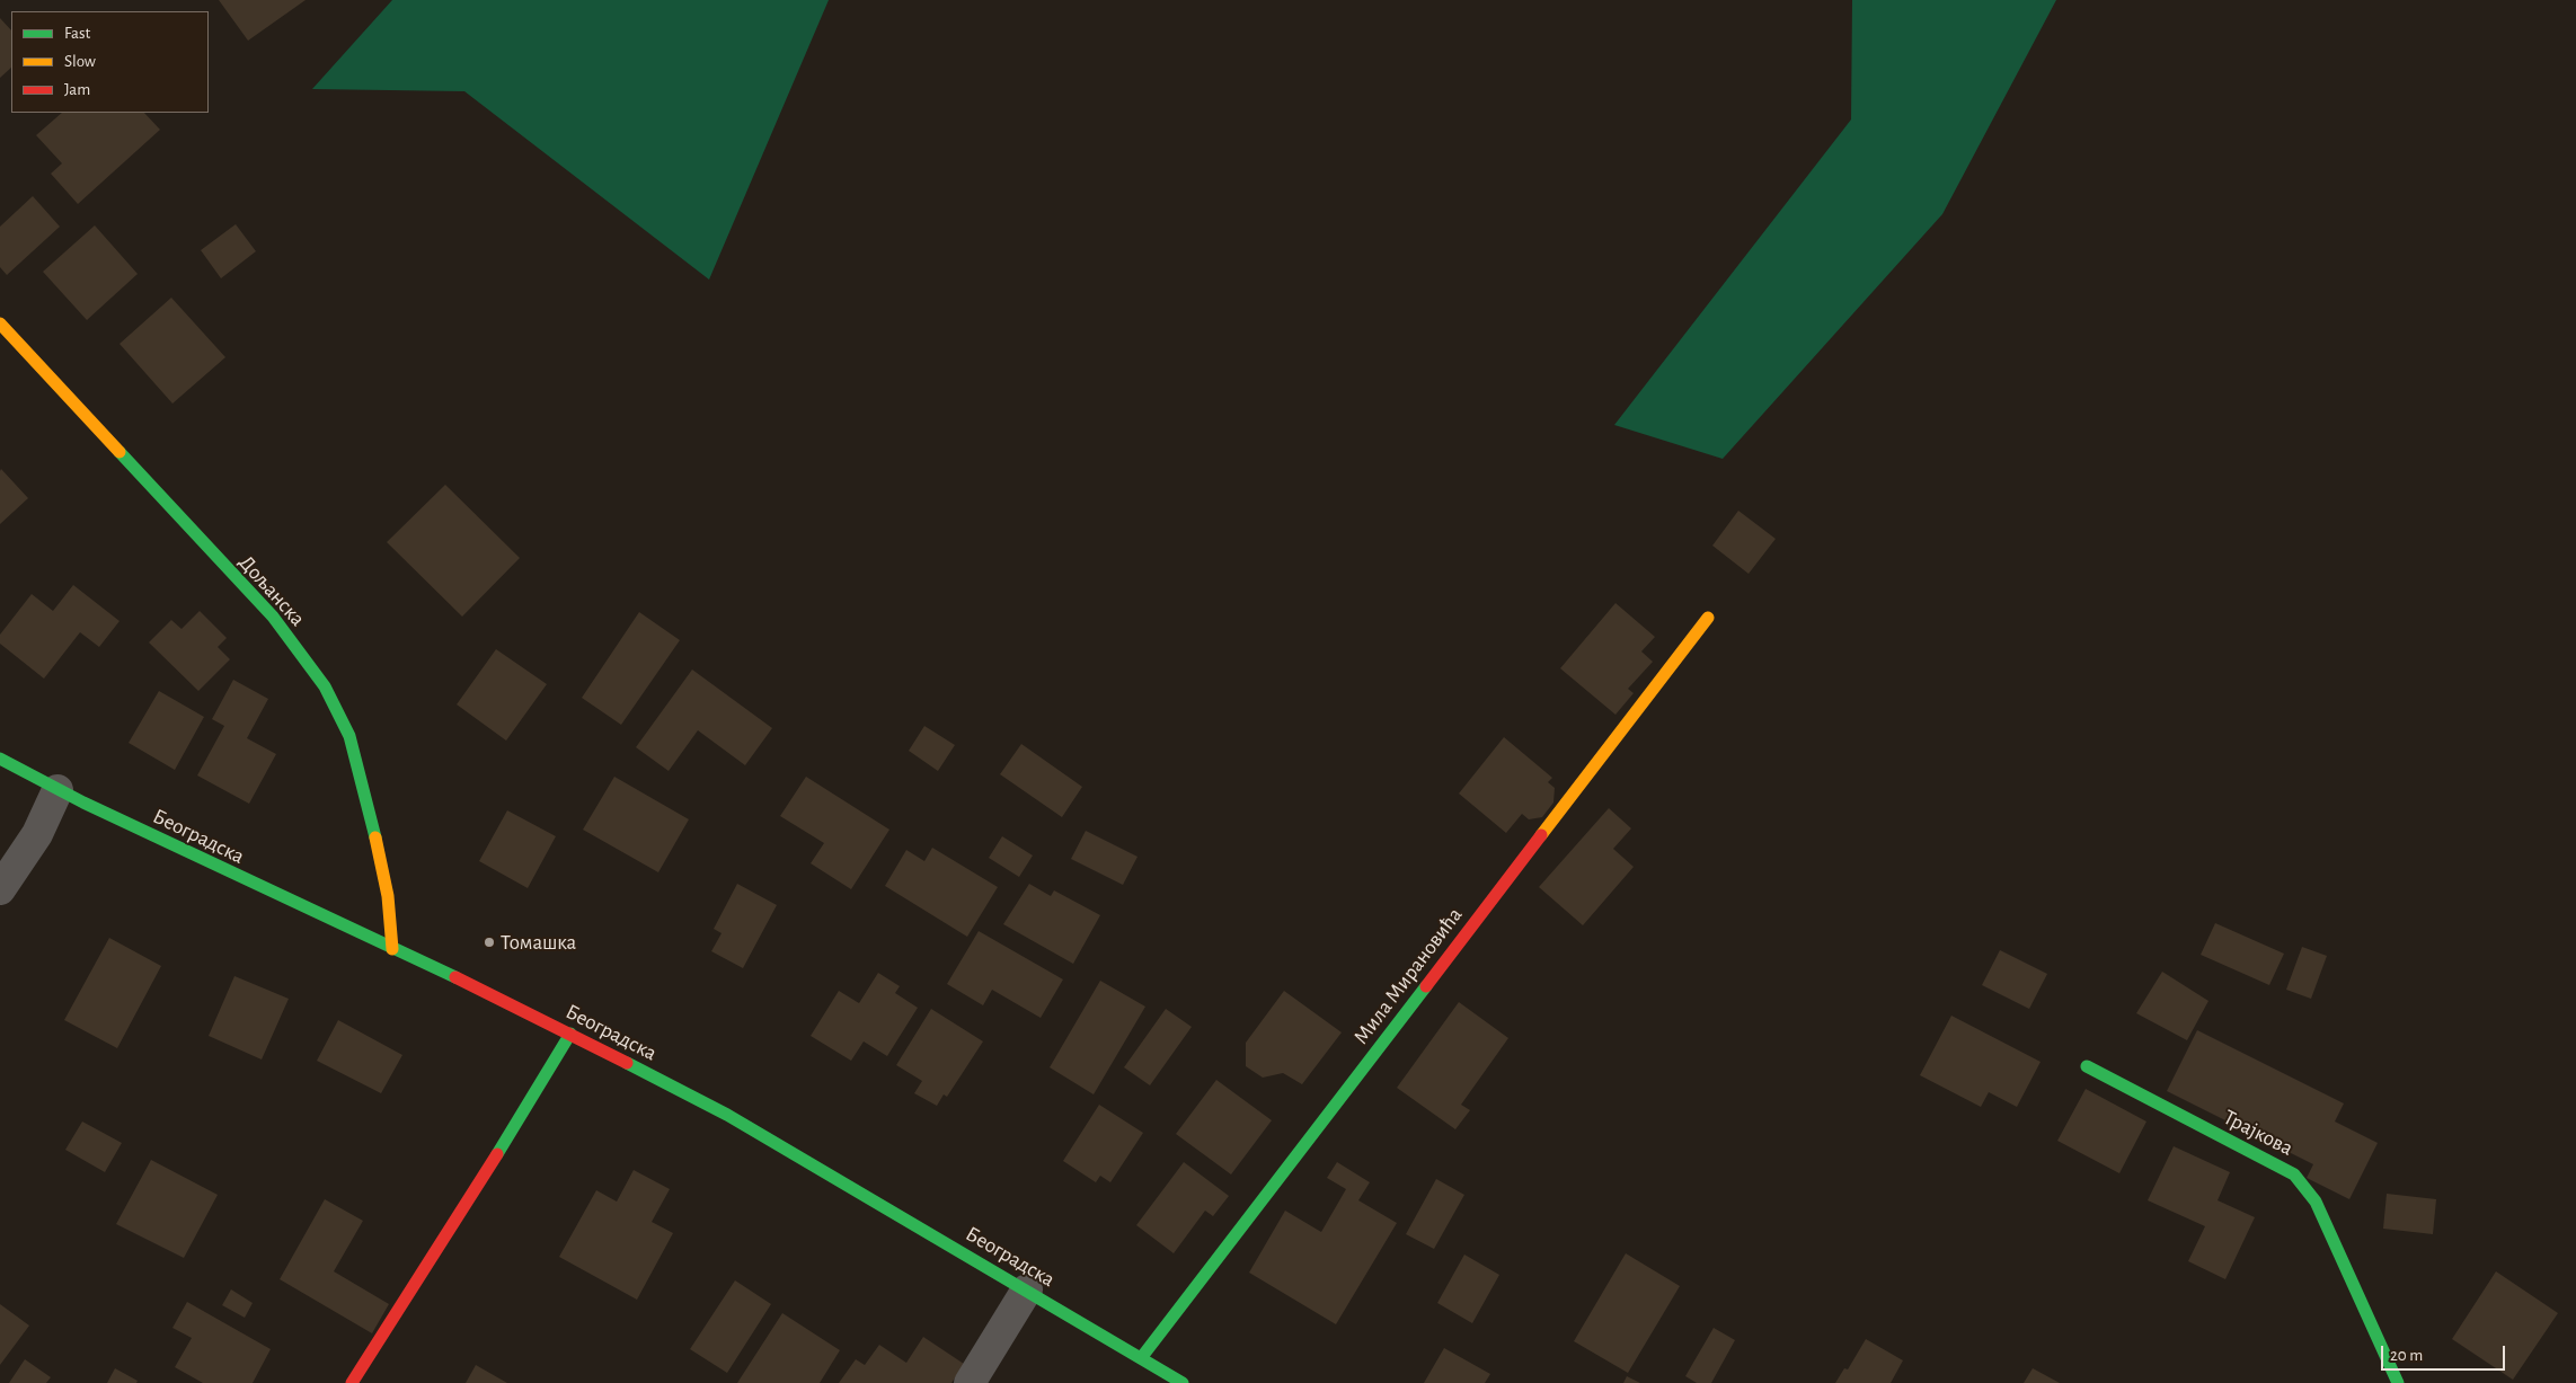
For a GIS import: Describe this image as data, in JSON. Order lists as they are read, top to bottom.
{
  "streets": {
    "street": [
      "Дољанска",
      "Београдска",
      "Мила Мирановића",
      "Трајкова"
    ]
  },
  "crossings": [
    ["Дољанска", "Београдска"],
    ["Београдска", "Мила Мирановића"]
  ],
  "places": ["Томашка"],
  "legend": ["Fast", "Slow", "Jam"],
  "scale_bar": "20 m"
}
